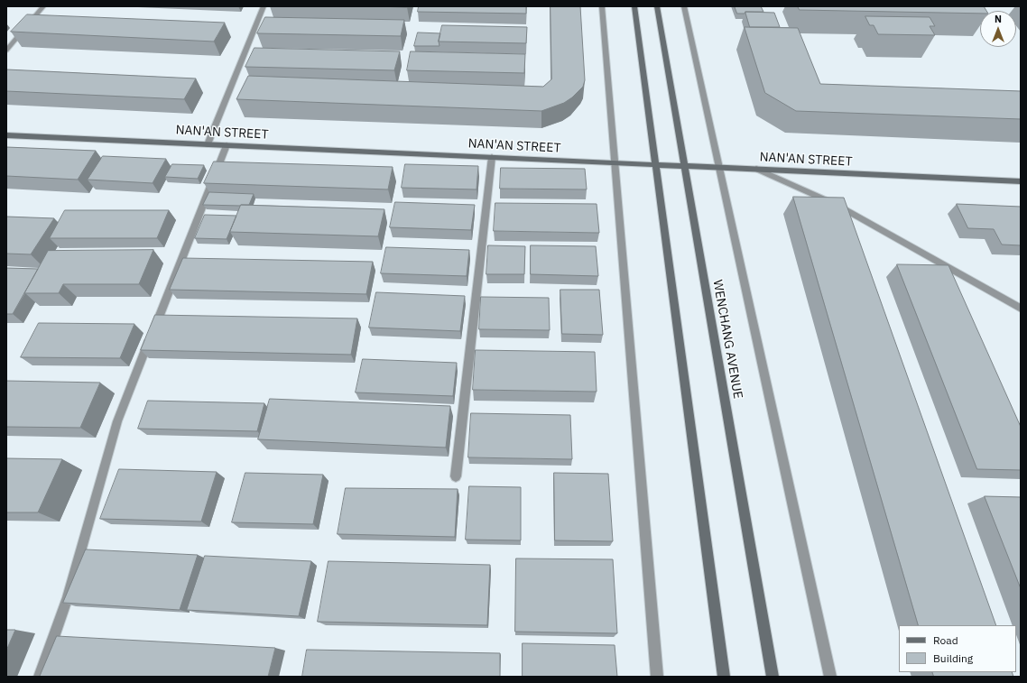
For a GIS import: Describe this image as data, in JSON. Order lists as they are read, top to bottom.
{
  "streets": {
    "main road": ["NAN'AN STREET", "WENCHANG AVENUE"]
  },
  "crossings": [
    ["NAN'AN STREET", "WENCHANG AVENUE"]
  ],
  "legend": ["Road", "Building"],
  "north": "top"
}
